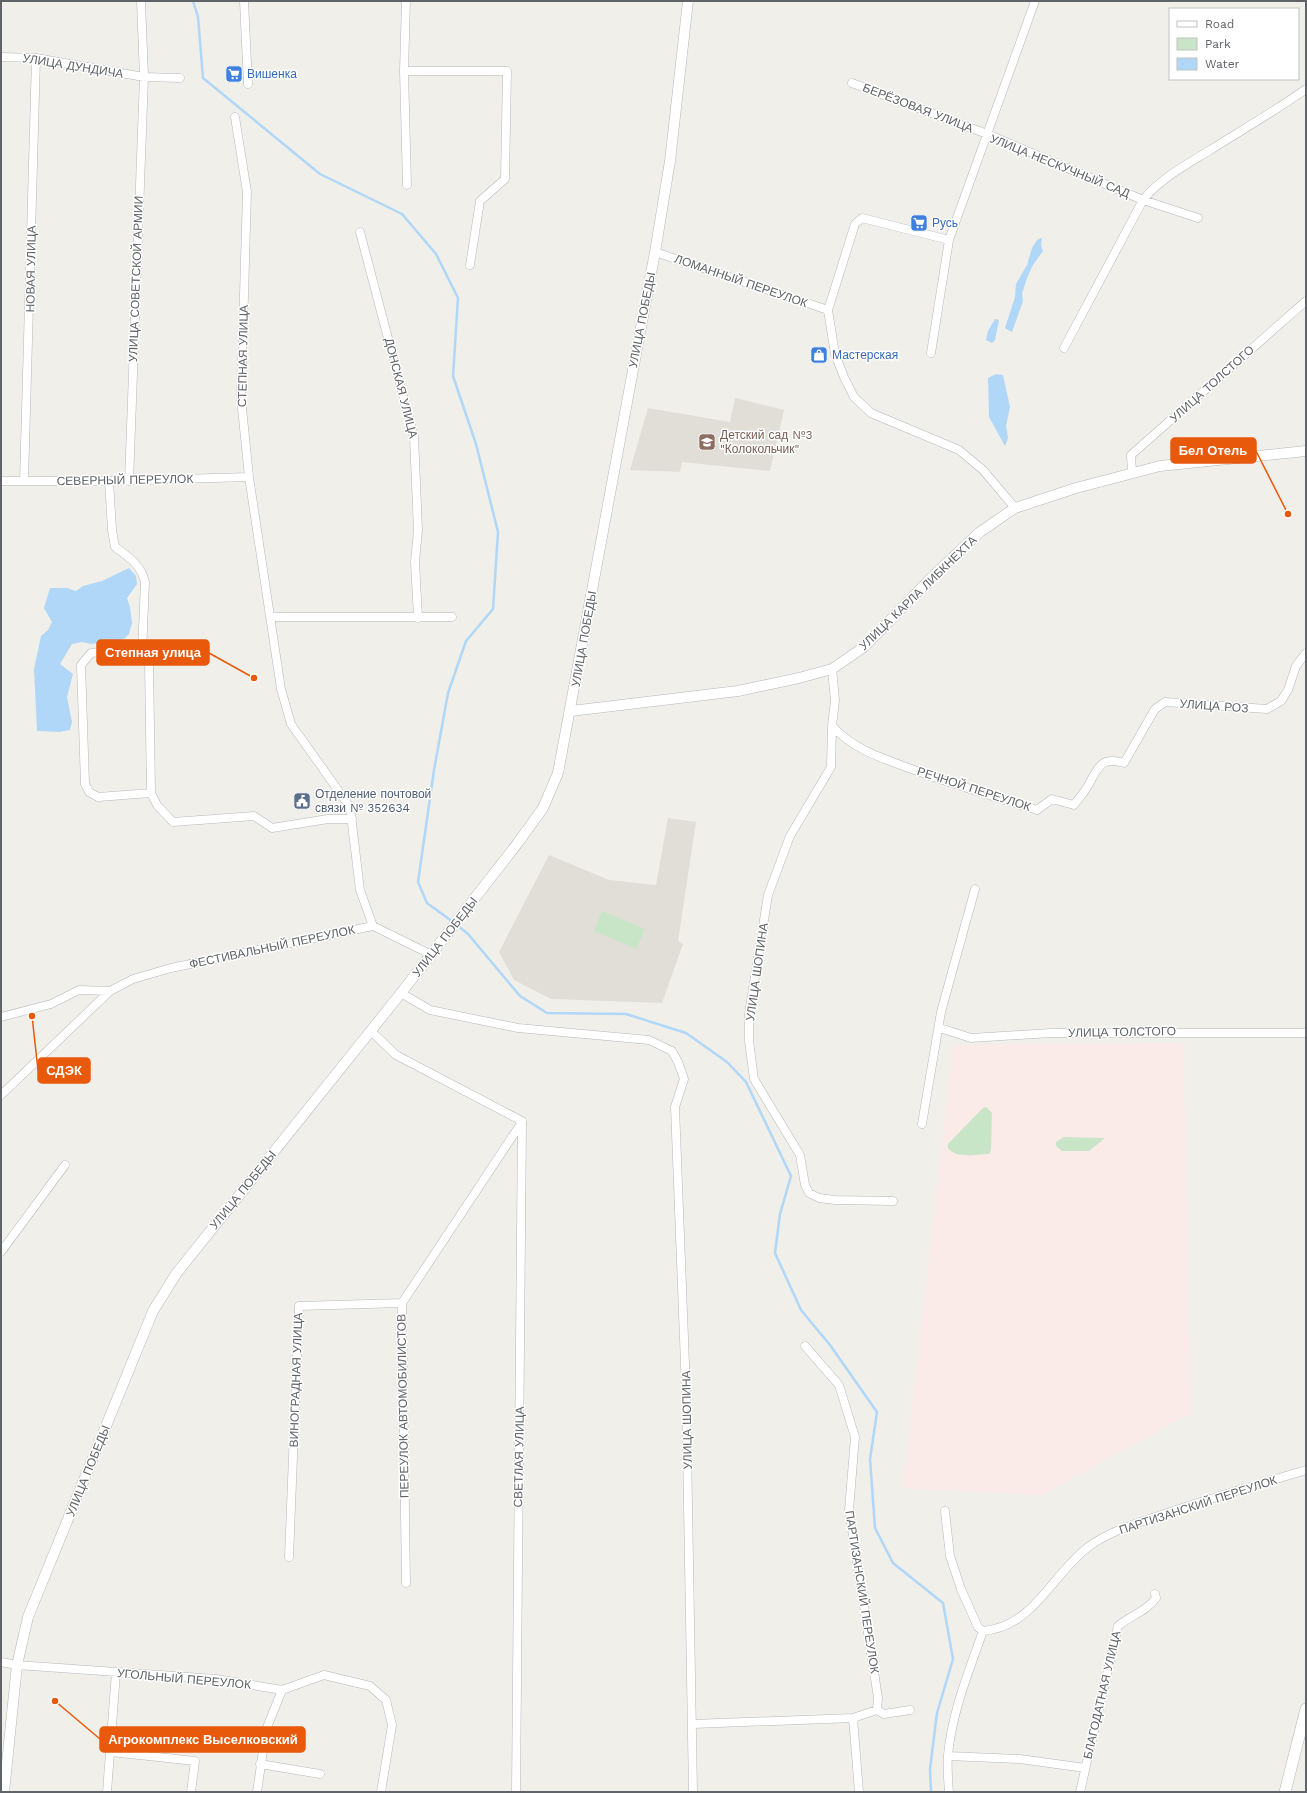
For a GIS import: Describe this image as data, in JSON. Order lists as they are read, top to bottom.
{
  "streets": {
    "street": [
      "УЛИЦА ДУНДИЧА",
      "БЕРЁЗОВАЯ УЛИЦА",
      "УЛИЦА НЕСКУЧНЫЙ САД",
      "НОВАЯ УЛИЦА",
      "УЛИЦА СОВЕТСКОЙ АРМИИ",
      "ЛОМАННЫЙ ПЕРЕУЛОК",
      "УЛИЦА ПОБЕДЫ",
      "СТЕПНАЯ УЛИЦА",
      "УЛИЦА ТОЛСТОГО",
      "ДОНСКАЯ УЛИЦА",
      "СЕВЕРНЫЙ ПЕРЕУЛОК",
      "УЛИЦА КАРЛА ЛИБКНЕХТА",
      "УЛИЦА РОЗ",
      "РЕЧНОЙ ПЕРЕУЛОК",
      "ФЕСТИВАЛЬНЫЙ ПЕРЕУЛОК",
      "УЛИЦА ШОПИНА",
      "ВИНОГРАДНАЯ УЛИЦА",
      "ПЕРЕУЛОК АВТОМОБИЛИСТОВ",
      "СВЕТЛАЯ УЛИЦА",
      "ПАРТИЗАНСКИЙ ПЕРЕУЛОК",
      "УГОЛЬНЫЙ ПЕРЕУЛОК",
      "БЛАГОДАТНАЯ УЛИЦА"
    ]
  },
  "crossings": [
    ["УЛИЦА ДУНДИЧА", "НОВАЯ УЛИЦА"],
    ["УЛИЦА ДУНДИЧА", "УЛИЦА СОВЕТСКОЙ АРМИИ"],
    ["БЕРЁЗОВАЯ УЛИЦА", "УЛИЦА НЕСКУЧНЫЙ САД"],
    ["НОВАЯ УЛИЦА", "СЕВЕРНЫЙ ПЕРЕУЛОК"],
    ["УЛИЦА СОВЕТСКОЙ АРМИИ", "СЕВЕРНЫЙ ПЕРЕУЛОК"],
    ["ЛОМАННЫЙ ПЕРЕУЛОК", "УЛИЦА ПОБЕДЫ"],
    ["УЛИЦА ПОБЕДЫ", "УЛИЦА КАРЛА ЛИБКНЕХТА"],
    ["УЛИЦА ПОБЕДЫ", "УЛИЦА ШОПИНА"],
    ["УЛИЦА ПОБЕДЫ", "УГОЛЬНЫЙ ПЕРЕУЛОК"],
    ["СТЕПНАЯ УЛИЦА", "СЕВЕРНЫЙ ПЕРЕУЛОК"],
    ["СТЕПНАЯ УЛИЦА", "ФЕСТИВАЛЬНЫЙ ПЕРЕУЛОК"],
    ["УЛИЦА ТОЛСТОГО", "УЛИЦА КАРЛА ЛИБКНЕХТА"],
    ["УЛИЦА КАРЛА ЛИБКНЕХТА", "УЛИЦА ШОПИНА"],
    ["УЛИЦА РОЗ", "РЕЧНОЙ ПЕРЕУЛОК"],
    ["РЕЧНОЙ ПЕРЕУЛОК", "УЛИЦА ШОПИНА"],
    ["ВИНОГРАДНАЯ УЛИЦА", "ПЕРЕУЛОК АВТОМОБИЛИСТОВ"],
    ["ПЕРЕУЛОК АВТОМОБИЛИСТОВ", "СВЕТЛАЯ УЛИЦА"]
  ],
  "places": {
    "supermarket": ["Вишенка", "Русь"],
    "shop": ["Мастерская"],
    "school or university": ["Детский сад №3 \"Колокольчик\""],
    "other": [
      "Бел Отель",
      "Степная улица",
      "СДЭК",
      "Агрокомплекс Выселковский"
    ],
    "public building": ["Отделение почтовой связи № 352634"]
  },
  "legend": ["Road", "Park", "Water"]
}
